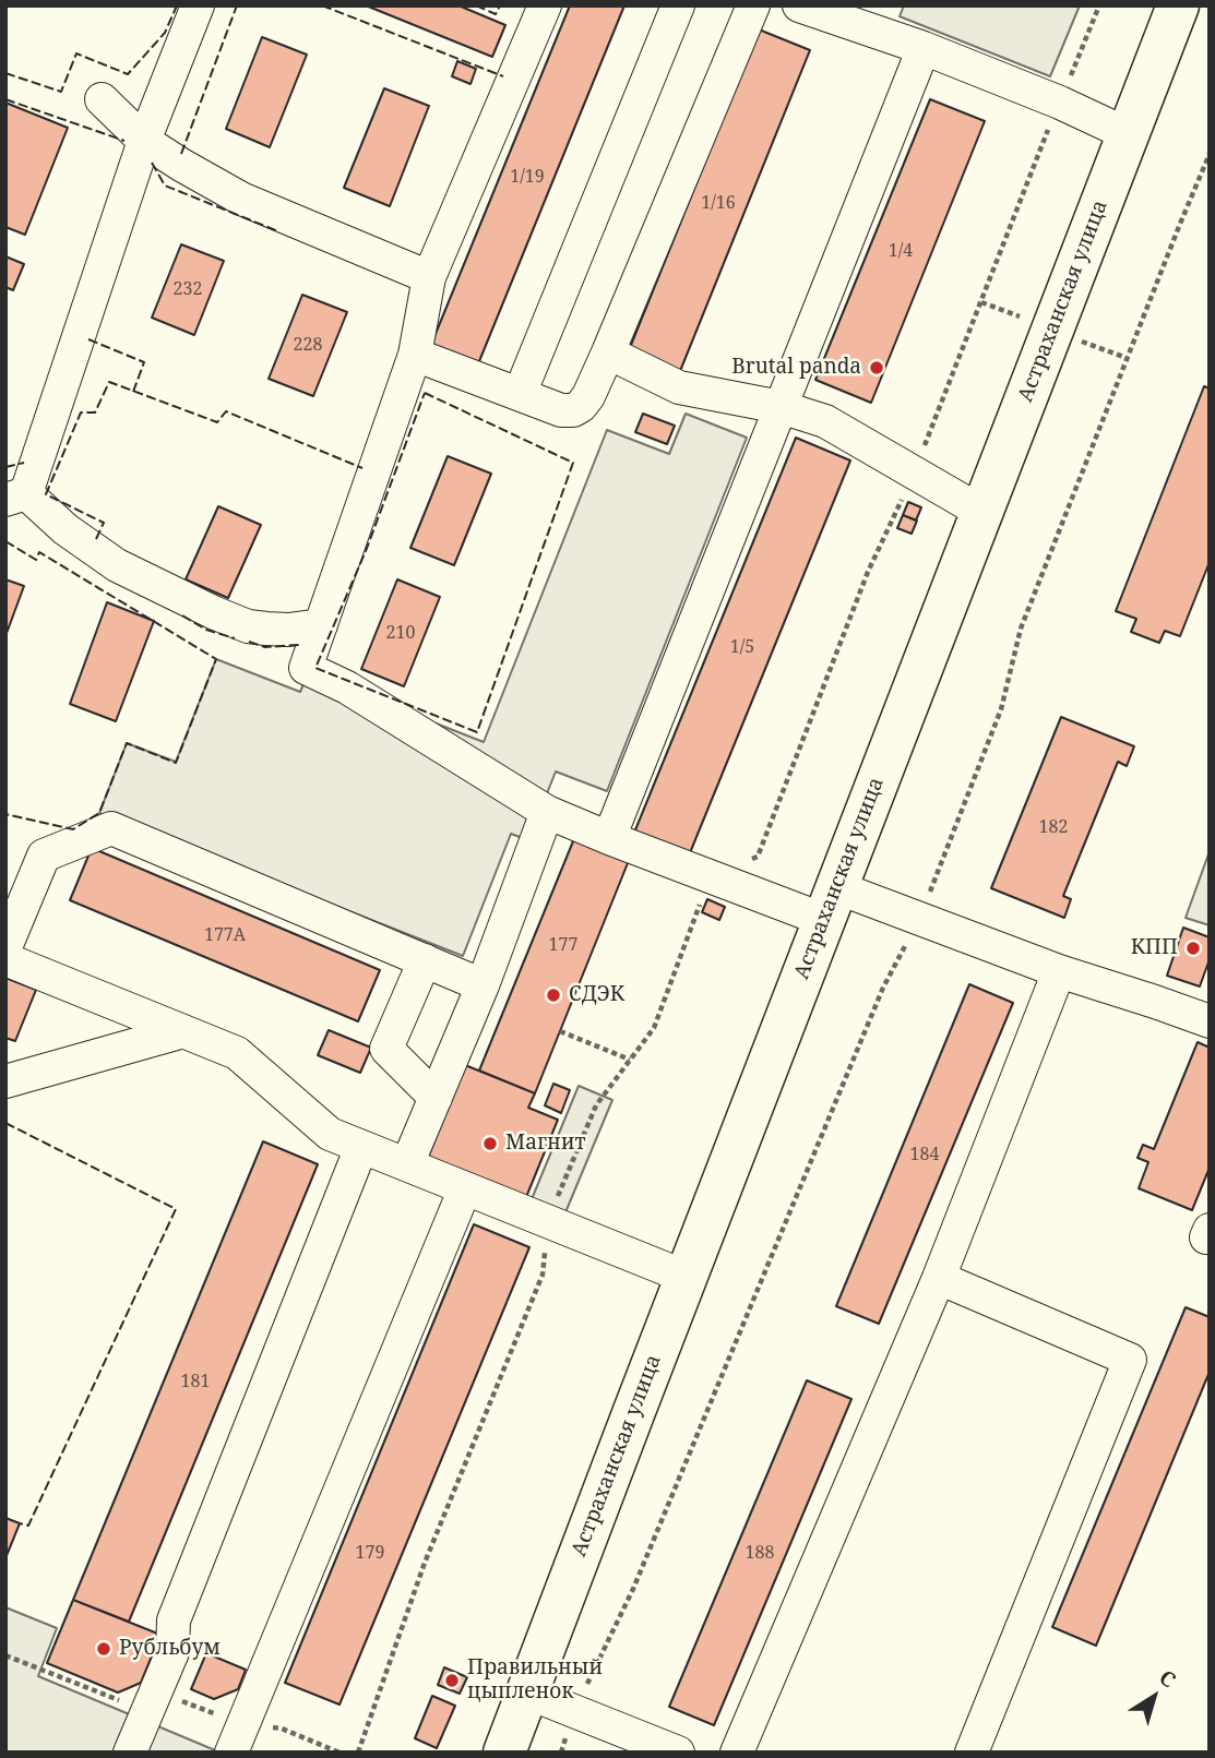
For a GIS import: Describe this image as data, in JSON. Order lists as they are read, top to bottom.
{
  "streets": {
    "main road": ["Астраханская улица"]
  },
  "places": [
    "Brutal panda",
    "КПП",
    "СДЭК",
    "Магнит",
    "Рубльбум",
    "Правильный цыпленок"
  ],
  "house_numbers": [
    "1/19",
    "1/16",
    "1/4",
    "232",
    "228",
    "210",
    "1/5",
    "182",
    "177А",
    "177",
    "184",
    "181",
    "179",
    "188"
  ],
  "north": "top right"
}
